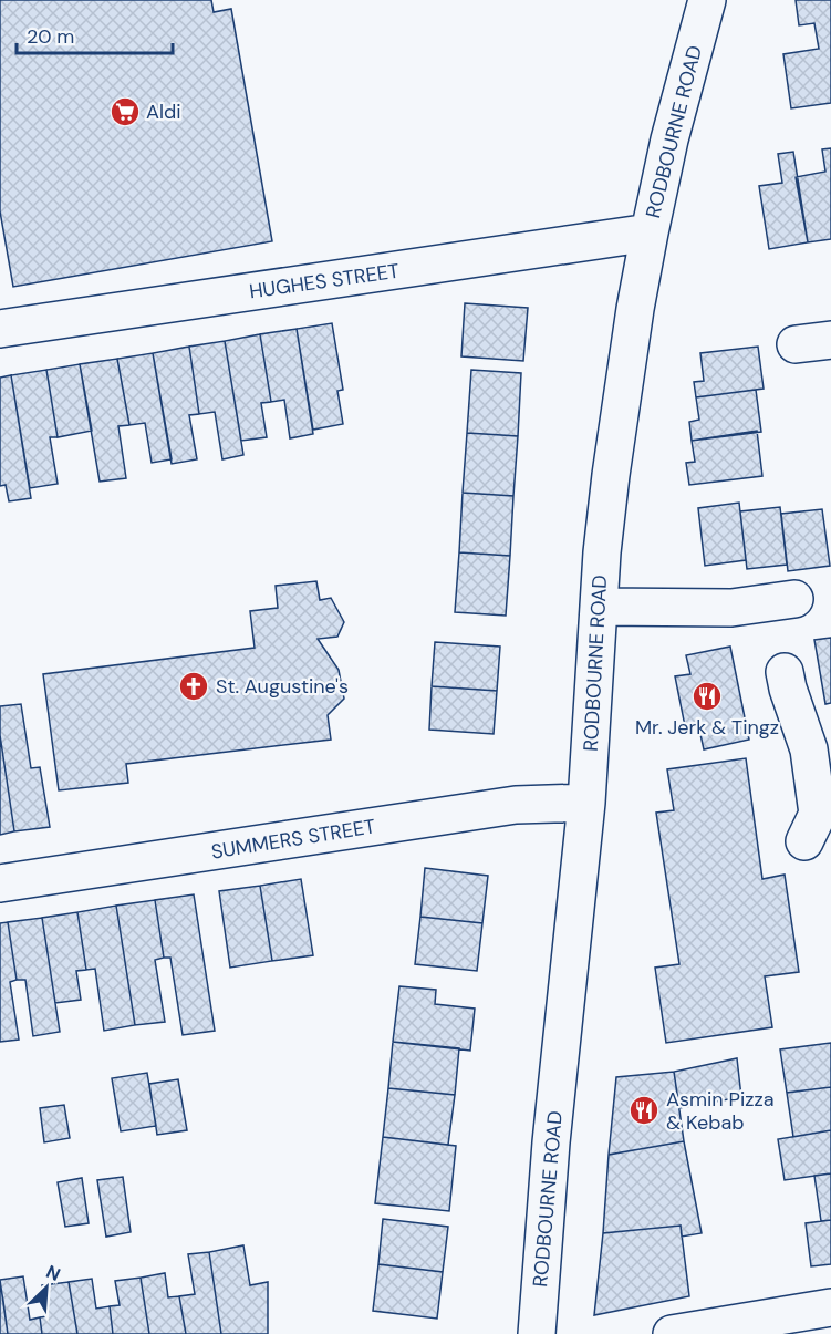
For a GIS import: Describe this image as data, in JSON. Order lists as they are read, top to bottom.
{
  "streets": {
    "street": ["RODBOURNE ROAD", "HUGHES STREET", "SUMMERS STREET"]
  },
  "crossings": [
    ["RODBOURNE ROAD", "HUGHES STREET"],
    ["RODBOURNE ROAD", "SUMMERS STREET"]
  ],
  "places": {
    "supermarket": ["Aldi"],
    "church": ["St. Augustine's"],
    "restaurant": ["Mr. Jerk & Tingz", "Asmin Pizza & Kebab"]
  },
  "scale_bar": "20 m",
  "north": "top right"
}
